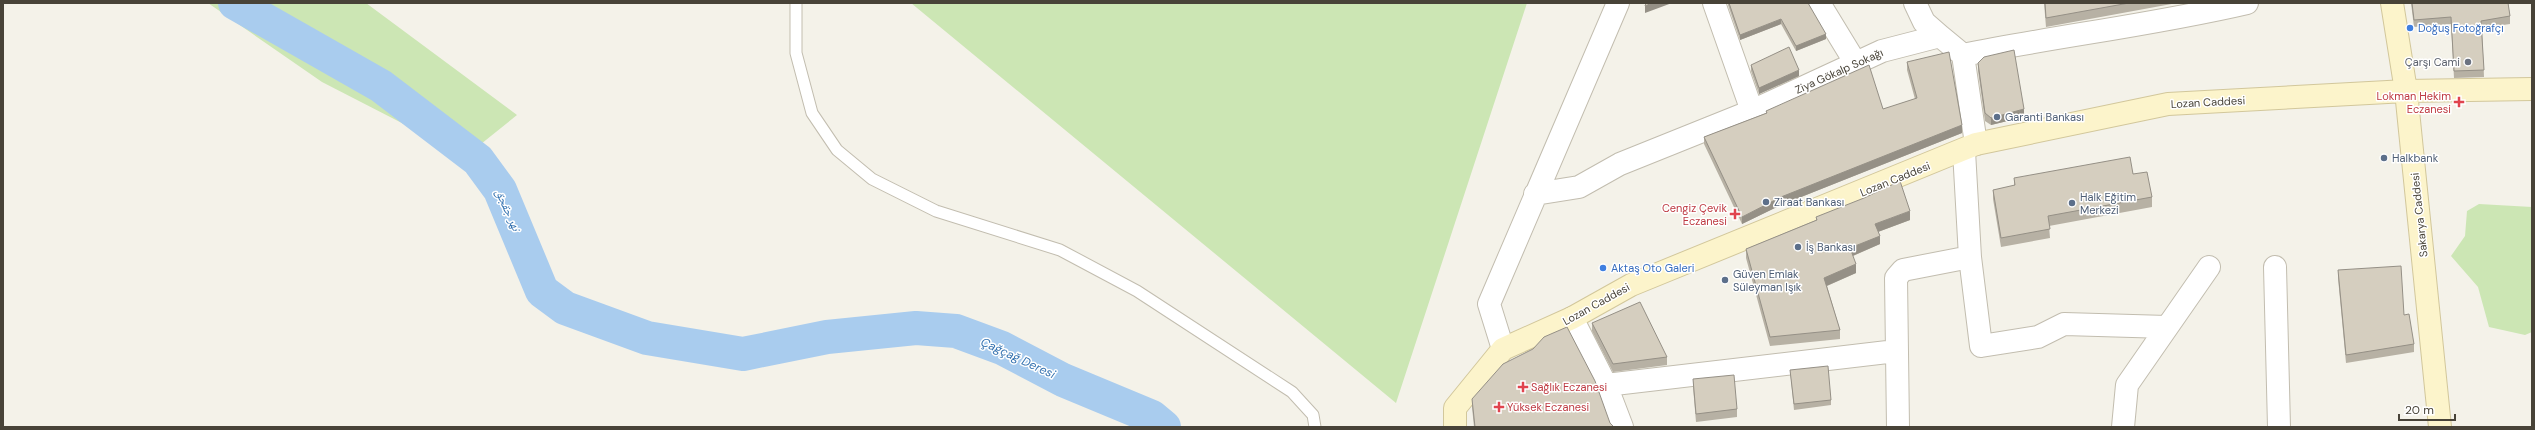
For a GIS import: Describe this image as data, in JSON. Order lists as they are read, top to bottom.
{
  "streets": {
    "main road": ["Lozan Caddesi", "Sakarya Caddesi"],
    "street": ["Ziya Gökalp Sokağı"]
  },
  "crossings": [
    ["Lozan Caddesi", "Sakarya Caddesi"]
  ],
  "water": ["نهر جقجق", "Çağçağ Deresi"],
  "places": {
    "other": [
      "Doğuş Fotoğrafçı",
      "Çarşı Cami",
      "Garanti Bankası",
      "Halkbank",
      "Ziraat Bankası",
      "Halk Eğitim Merkezi",
      "İş Bankası",
      "Aktaş Oto Galeri",
      "Güven Emlak Süleyman Işık"
    ],
    "health": [
      "Lokman Hekim Eczanesi",
      "Cengiz Çevik Eczanesi",
      "Sağlık Eczanesi",
      "Yüksek Eczanesi"
    ]
  },
  "scale_bar": "20 m"
}
